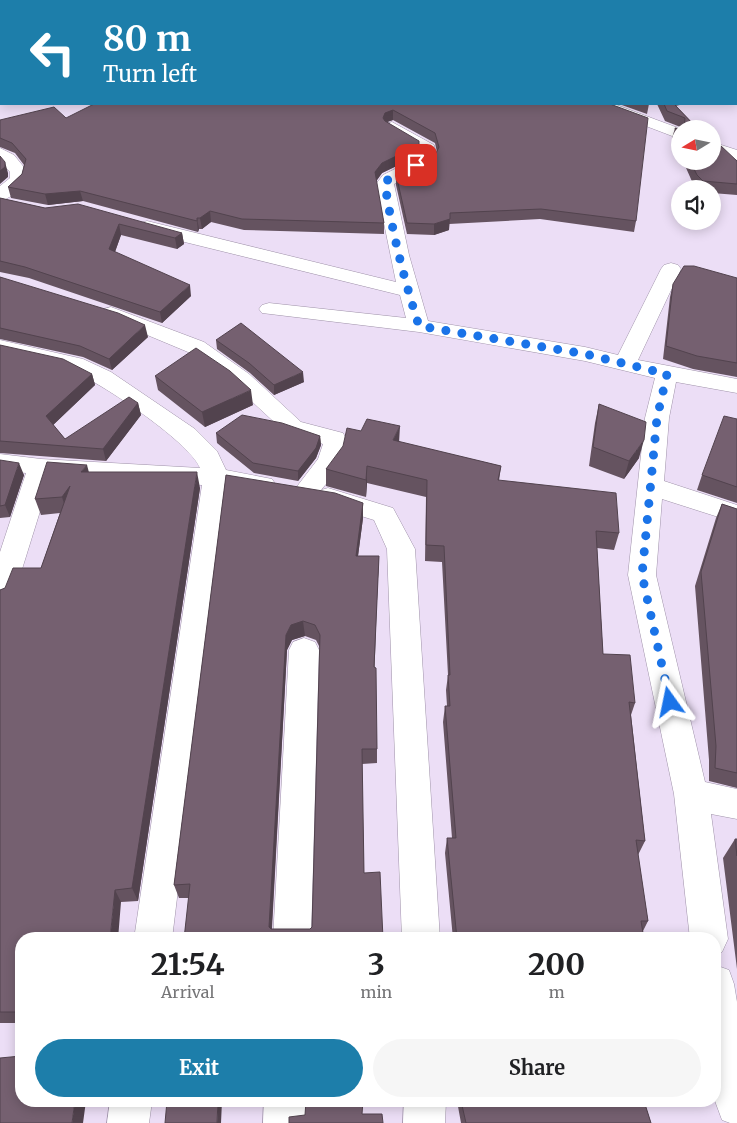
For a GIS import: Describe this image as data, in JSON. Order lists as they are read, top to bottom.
{
  "north": "left",
  "page": {
    "turn": ["80 m", "Turn left"],
    "eta": [
      "21:54",
      "Arrival",
      "3",
      "min",
      "200",
      "m"
    ],
    "buttons": ["Exit", "Share"]
  }
}
